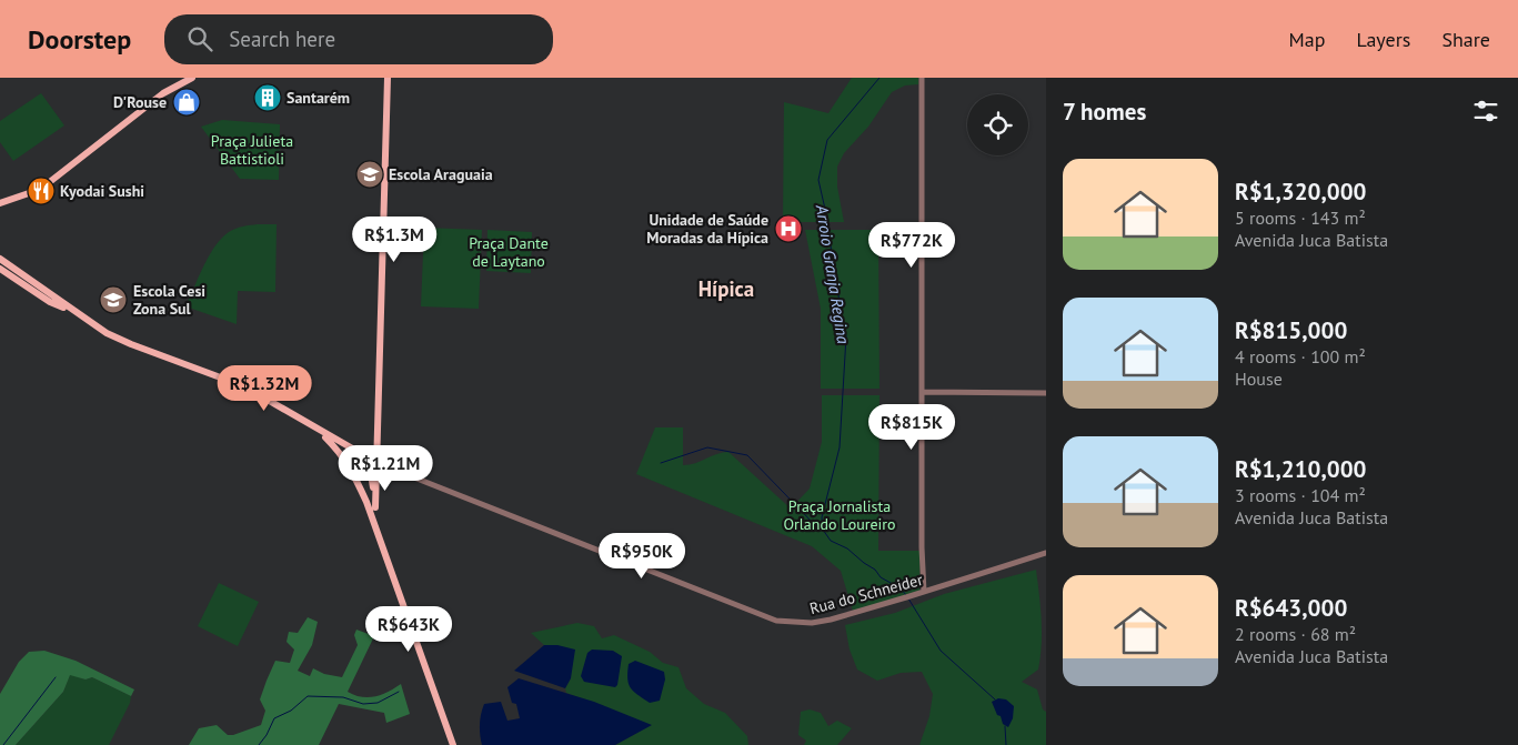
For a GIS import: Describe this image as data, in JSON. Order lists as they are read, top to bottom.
{
  "streets": {
    "street": ["Rua do Schneider"]
  },
  "districts": ["Hípica"],
  "water": ["Arroio Granja Regina"],
  "parks": ["Praça Julieta Battistioli", "Praça Dante de Laytano", "Praça Jornalista Orlando Loureiro"],
  "places": {
    "building": ["Santarém"],
    "shop": ["D'Rouse"],
    "school or university": ["Escola Araguaia", "Escola Cesi Zona Sul"],
    "restaurant": ["Kyodai Sushi"],
    "hospital": ["Unidade de Saúde Moradas da Hípica"]
  },
  "page": {
    "header": "Doorstep",
    "search": "Search here",
    "nav": ["Map", "Layers", "Share"],
    "heading": "7 homes",
    "list": [
      {
        "name": "R$1,320,000",
        "note": "5 rooms · 143 m² · Avenida Juca Batista"
      },
      {
        "name": "R$815,000",
        "note": "4 rooms · 100 m² · House"
      },
      {
        "name": "R$1,210,000",
        "note": "3 rooms · 104 m² · Avenida Juca Batista"
      },
      {
        "name": "R$643,000",
        "note": "2 rooms · 68 m² · Avenida Juca Batista"
      }
    ],
    "price": [
      "R$1.3M",
      "R$772K",
      "R$1.32M",
      "R$815K",
      "R$1.21M",
      "R$950K",
      "R$643K"
    ]
  }
}
